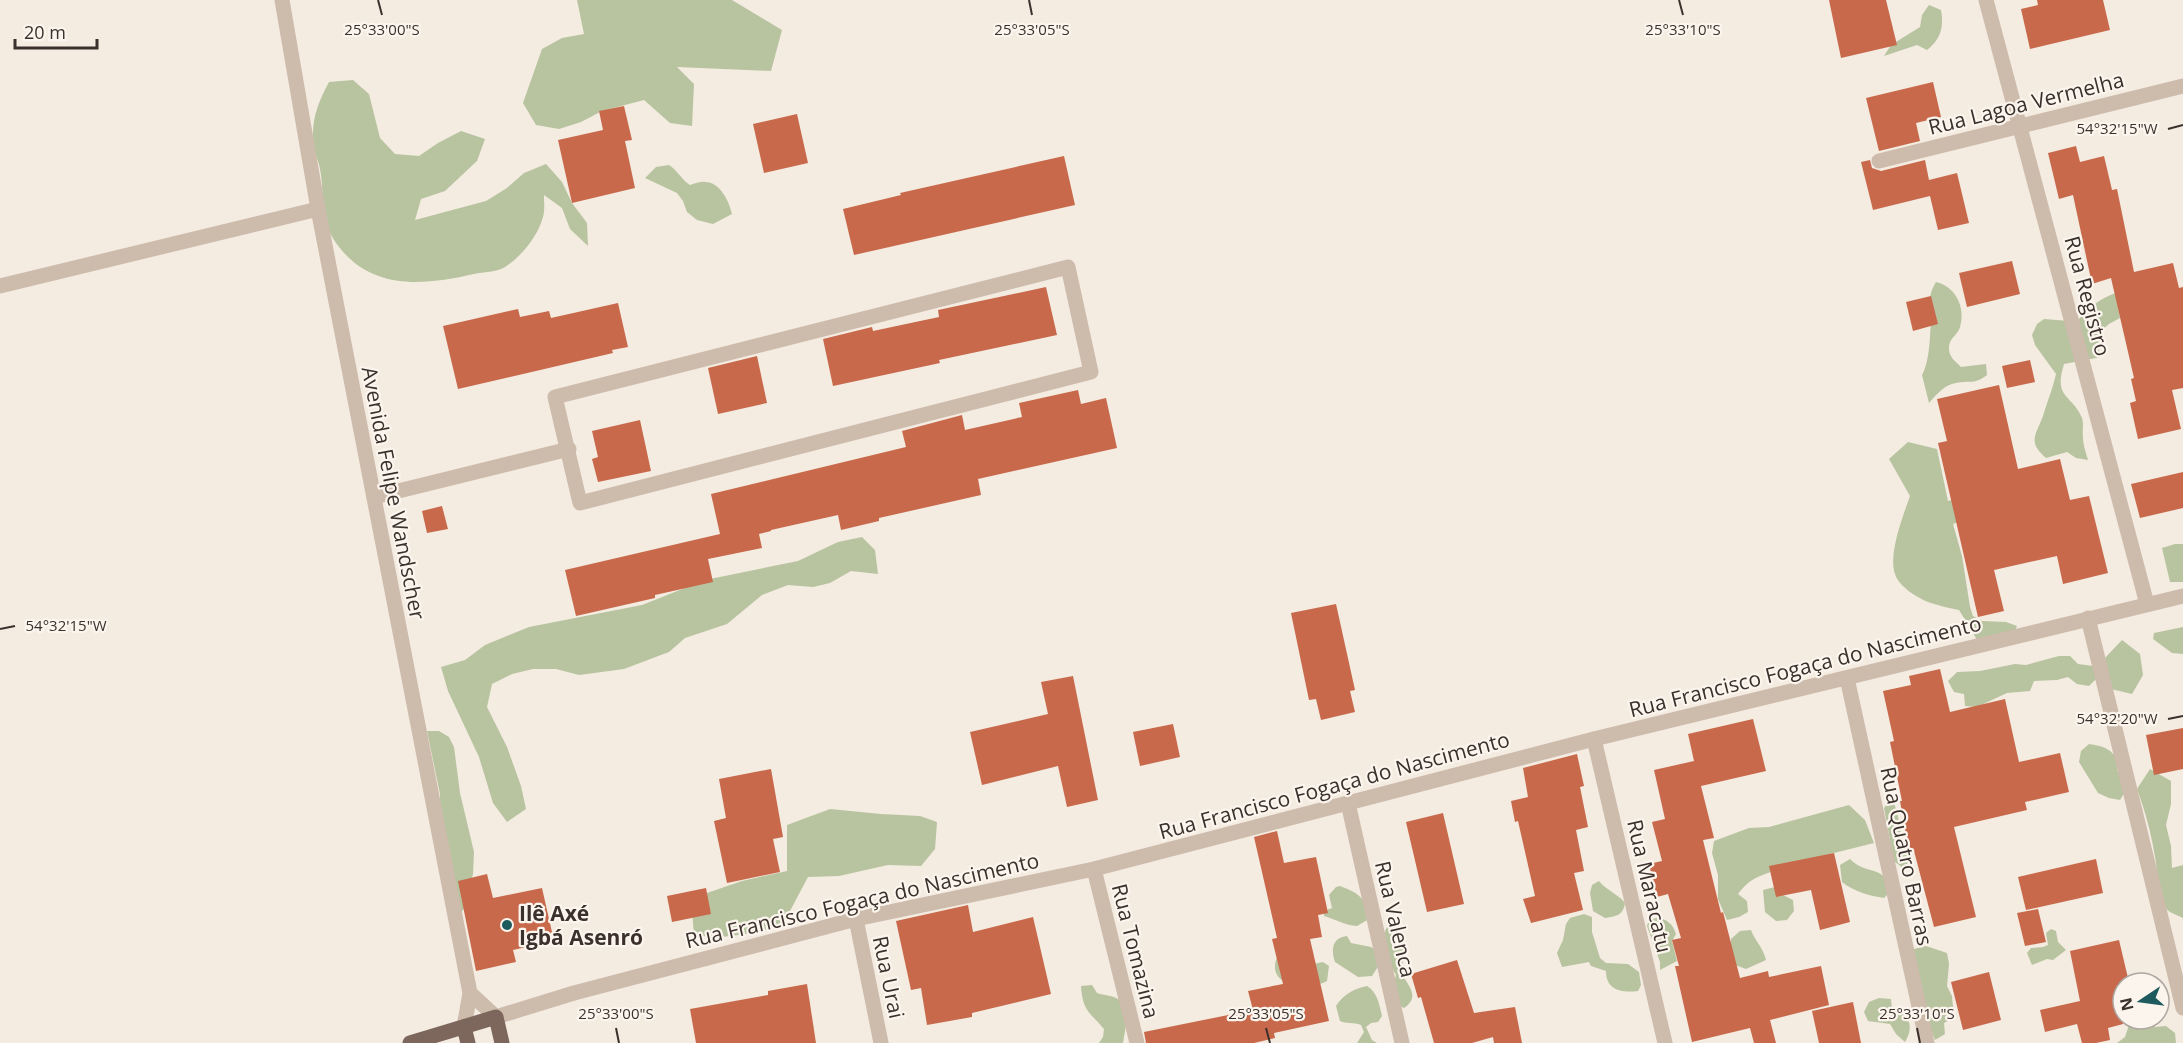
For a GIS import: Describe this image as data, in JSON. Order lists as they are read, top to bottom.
{
  "streets": {
    "main road": ["Avenida Felipe Wandscher"],
    "street": [
      "Rua Lagoa Vermelha",
      "Rua Registro",
      "Rua Francisco Fogaça do Nascimento",
      "Rua Quatro Barras",
      "Rua Maracatu",
      "Rua Valenca",
      "Rua Tomazina",
      "Rua Urai"
    ]
  },
  "crossings": [
    ["Rua Lagoa Vermelha", "Rua Registro"],
    ["Rua Registro", "Rua Francisco Fogaça do Nascimento"],
    ["Rua Francisco Fogaça do Nascimento", "Rua Quatro Barras"],
    ["Rua Francisco Fogaça do Nascimento", "Rua Maracatu"],
    ["Rua Francisco Fogaça do Nascimento", "Rua Valenca"],
    ["Rua Francisco Fogaça do Nascimento", "Rua Tomazina"],
    ["Rua Francisco Fogaça do Nascimento", "Rua Urai"]
  ],
  "places": ["Ilê Axé Igbá Asenró"],
  "scale_bar": "20 m",
  "north": "left",
  "coordinates": [
    "25°33'00\"S",
    "25°33'05\"S",
    "25°33'10\"S",
    "54°32'15\"W",
    "54°32'20\"W"
  ]
}
